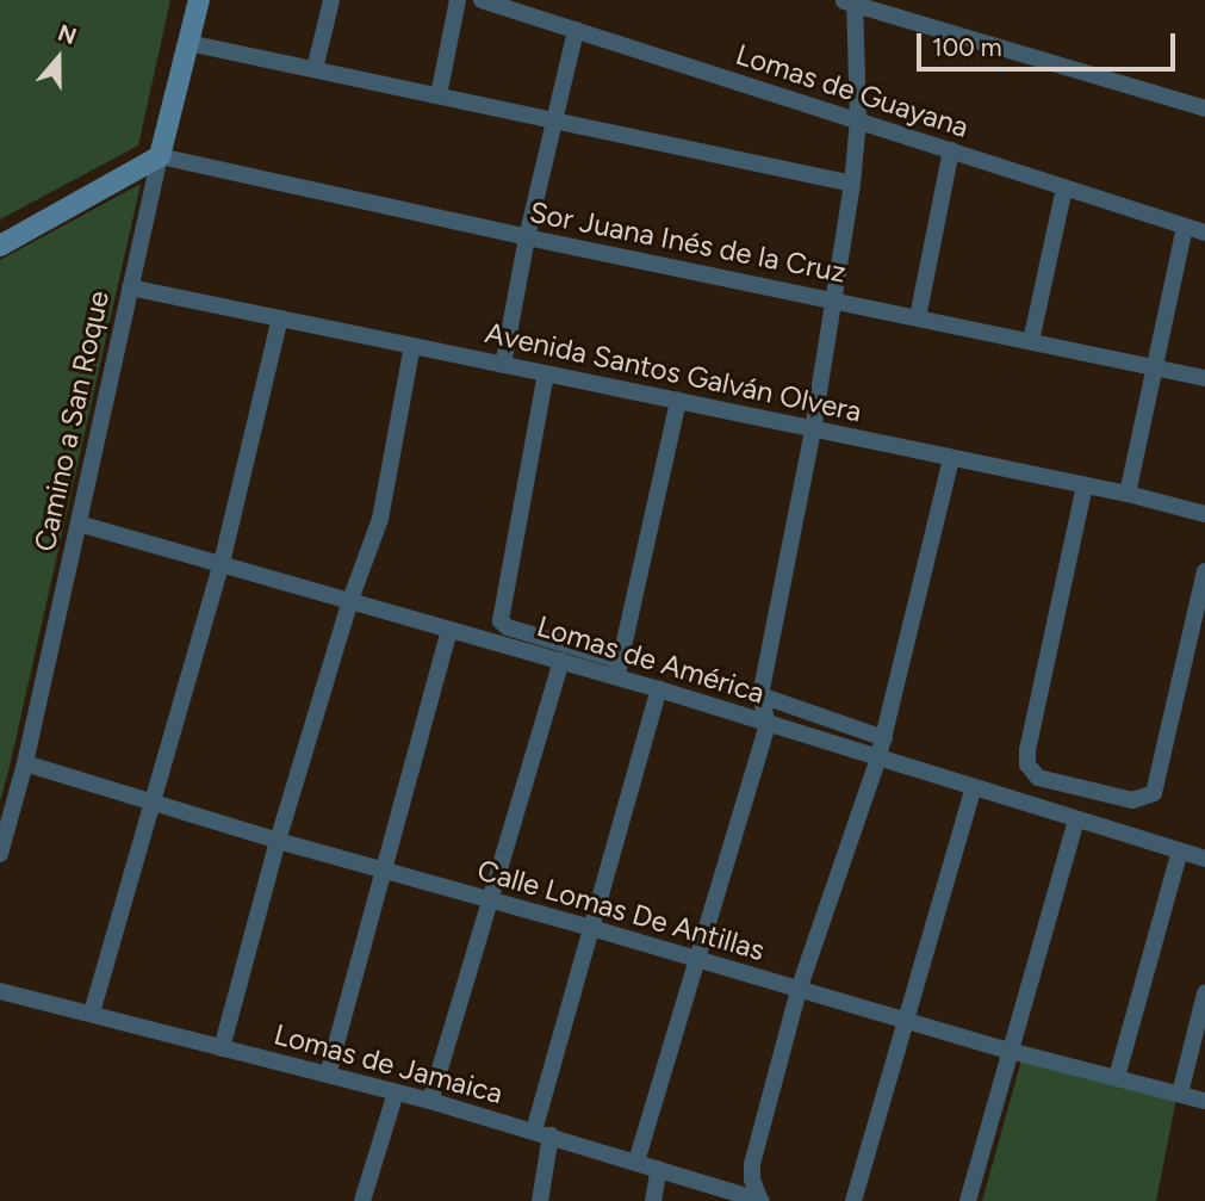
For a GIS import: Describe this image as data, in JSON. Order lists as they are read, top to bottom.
{
  "streets": {
    "street": [
      "Lomas de Guayana",
      "Sor Juana Inés de la Cruz",
      "Avenida Santos Galván Olvera",
      "Camino a San Roque",
      "Lomas de América",
      "Calle Lomas De Antillas",
      "Lomas de Jamaica"
    ]
  },
  "crossings": [
    ["Sor Juana Inés de la Cruz", "Camino a San Roque"],
    ["Avenida Santos Galván Olvera", "Camino a San Roque"],
    ["Camino a San Roque", "Lomas de América"],
    ["Camino a San Roque", "Calle Lomas De Antillas"]
  ],
  "scale_bar": "100 m",
  "north": "top"
}
